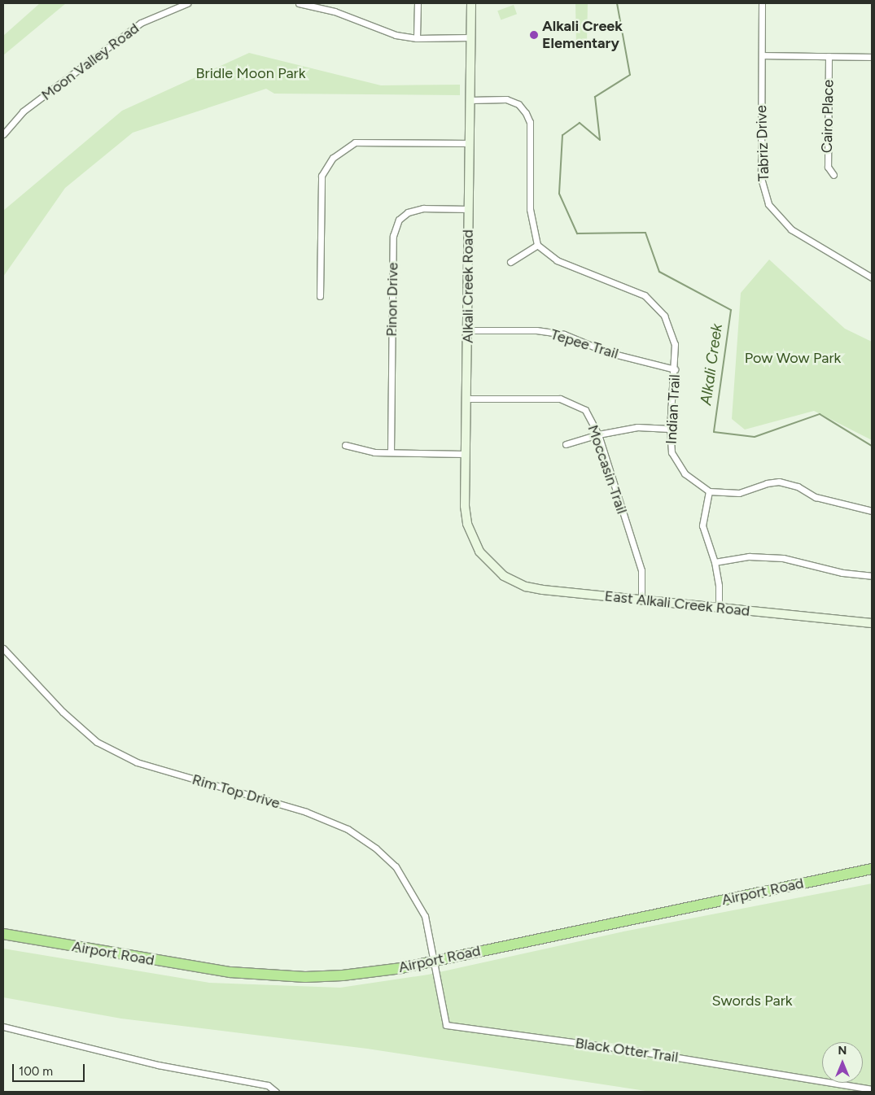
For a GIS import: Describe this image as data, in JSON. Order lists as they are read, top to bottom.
{
  "streets": {
    "highway": ["Airport Road"],
    "street": [
      "Moon Valley Road",
      "Cairo Place",
      "Tabriz Drive",
      "Alkali Creek Road",
      "Pinon Drive",
      "Tepee Trail",
      "Indian Trail",
      "Moccasin Trail",
      "East Alkali Creek Road",
      "Rim Top Drive",
      "Black Otter Trail"
    ]
  },
  "crossings": [
    ["Alkali Creek Road", "Pinon Drive"],
    ["Alkali Creek Road", "Tepee Trail"],
    ["Alkali Creek Road", "Moccasin Trail"],
    ["Alkali Creek Road", "East Alkali Creek Road"],
    ["Tepee Trail", "Indian Trail"],
    ["Moccasin Trail", "East Alkali Creek Road"],
    ["Rim Top Drive", "Airport Road"],
    ["Rim Top Drive", "Black Otter Trail"],
    ["Airport Road", "Black Otter Trail"]
  ],
  "water": ["Alkali Creek"],
  "parks": ["Bridle Moon Park", "Pow Wow Park", "Swords Park"],
  "places": ["Alkali Creek Elementary"],
  "scale_bar": "100 m",
  "north": "top"
}
